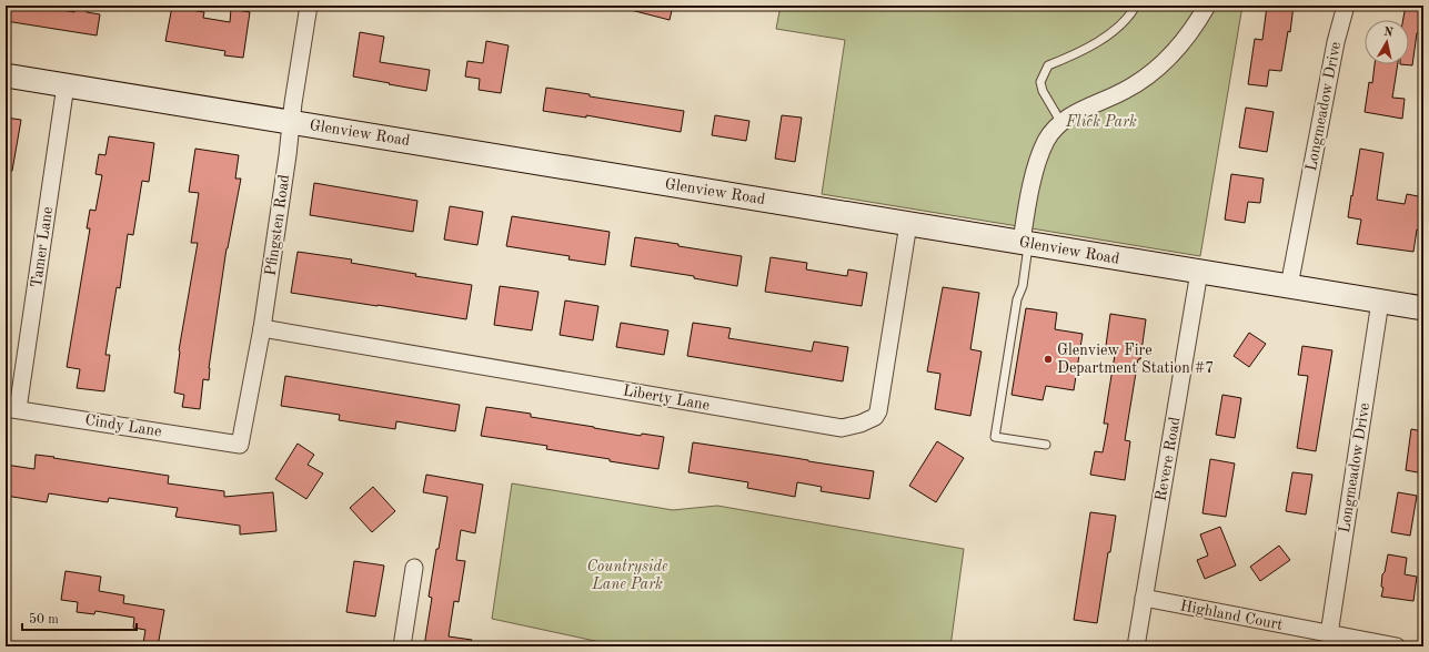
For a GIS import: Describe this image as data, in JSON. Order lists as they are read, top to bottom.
{
  "streets": {
    "main road": ["Glenview Road"],
    "street": [
      "Longmeadow Drive",
      "Pfingsten Road",
      "Tamer Lane",
      "Liberty Lane",
      "Cindy Lane",
      "Revere Road",
      "Highland Court"
    ]
  },
  "crossings": [
    ["Longmeadow Drive", "Glenview Road"],
    ["Longmeadow Drive", "Highland Court"],
    ["Glenview Road", "Pfingsten Road"],
    ["Glenview Road", "Tamer Lane"],
    ["Glenview Road", "Liberty Lane"],
    ["Glenview Road", "Revere Road"],
    ["Pfingsten Road", "Liberty Lane"],
    ["Pfingsten Road", "Cindy Lane"],
    ["Tamer Lane", "Cindy Lane"],
    ["Revere Road", "Highland Court"]
  ],
  "parks": ["Flick Park", "Countryside Lane Park"],
  "places": ["Glenview Fire Department Station #7"],
  "scale_bar": "50 m",
  "north": "top"
}
